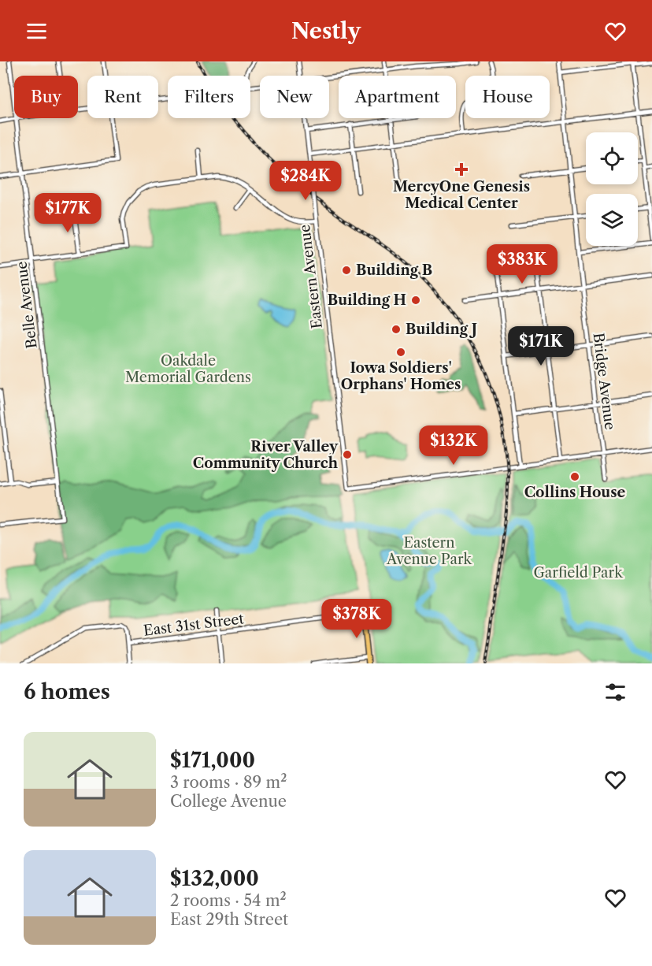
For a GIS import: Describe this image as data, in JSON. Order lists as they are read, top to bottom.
{
  "streets": {
    "street": [
      "Eastern Avenue",
      "Belle Avenue",
      "Bridge Avenue",
      "East 31st Street"
    ]
  },
  "parks": ["Oakdale Memorial Gardens", "Eastern Avenue Park", "Garfield Park"],
  "places": {
    "health": ["MercyOne Genesis Medical Center"],
    "other": [
      "Building B",
      "Building H",
      "Building J",
      "Iowa Soldiers' Orphans' Homes",
      "River Valley Community Church",
      "Collins House"
    ]
  },
  "page": {
    "header": "Nestly",
    "chip": [
      "Buy",
      "Rent",
      "Filters",
      "New",
      "Apartment",
      "House"
    ],
    "price": [
      "$284K",
      "$177K",
      "$383K",
      "$171K",
      "$132K",
      "$378K"
    ],
    "heading": "6 homes",
    "list": [
      {
        "name": "$171,000",
        "note": "3 rooms · 89 m² · College Avenue"
      },
      {
        "name": "$132,000",
        "note": "2 rooms · 54 m² · East 29th Street"
      }
    ]
  }
}
